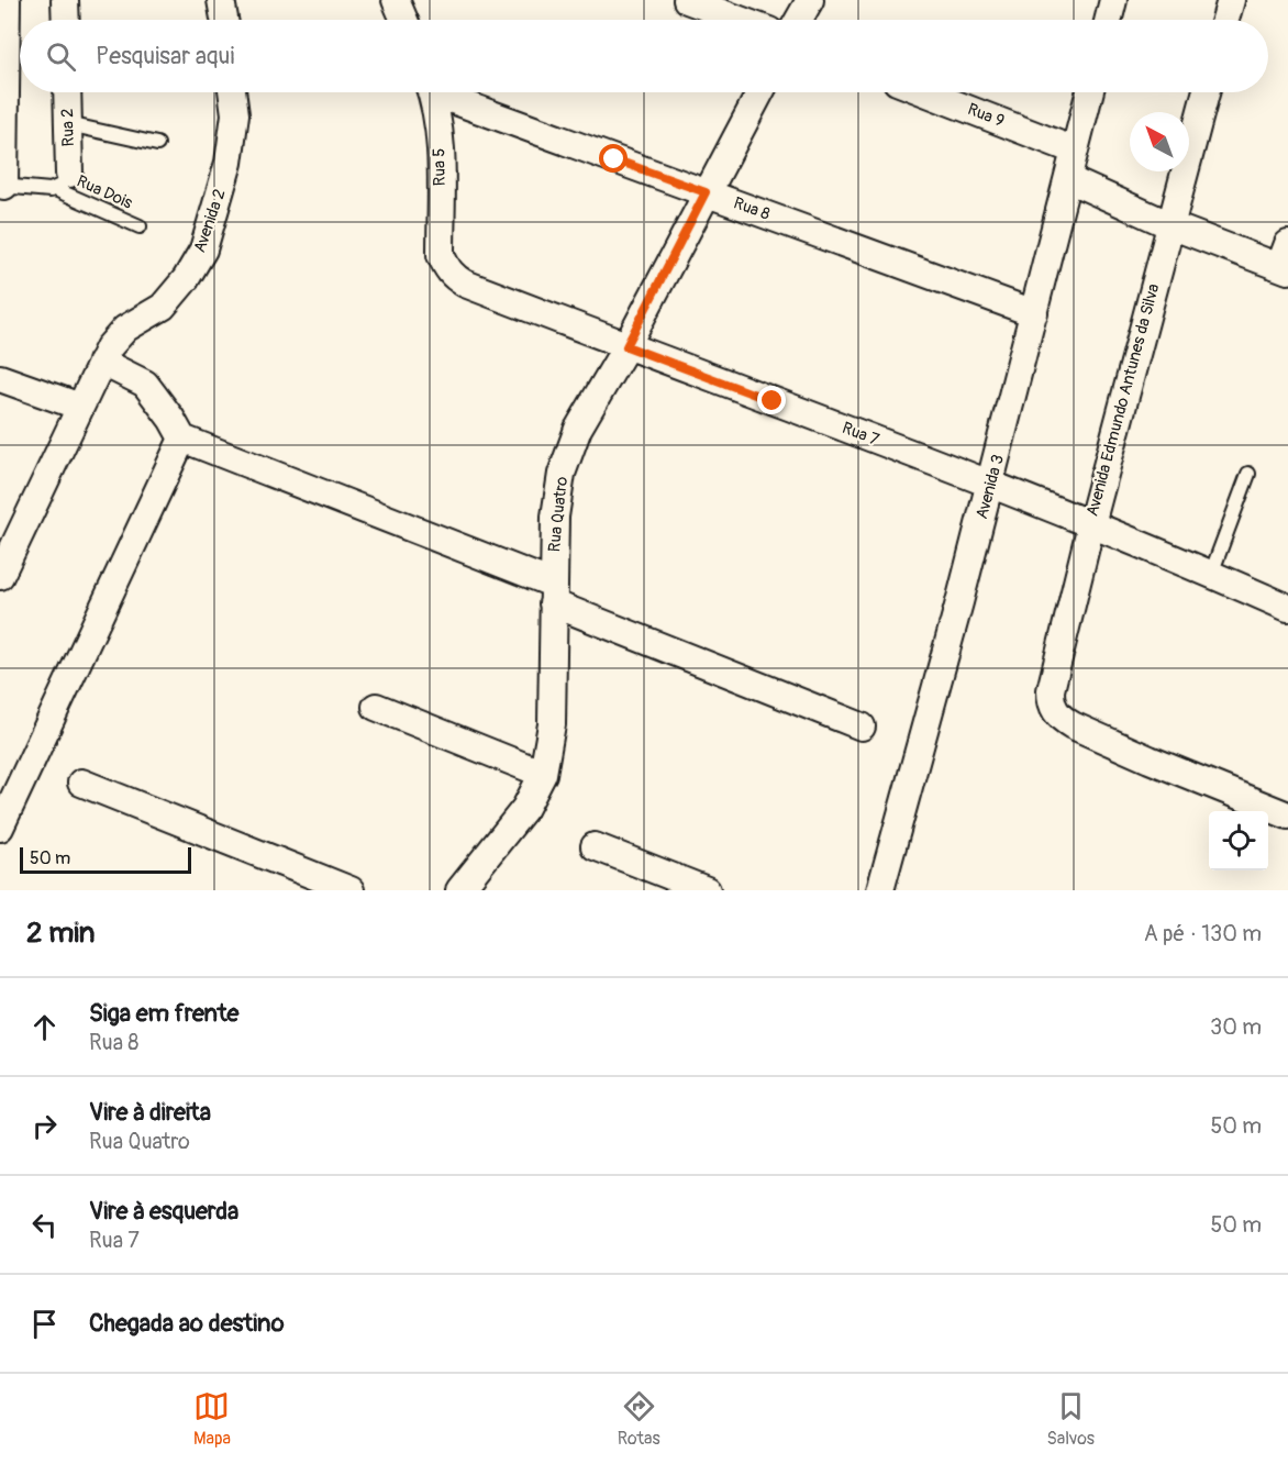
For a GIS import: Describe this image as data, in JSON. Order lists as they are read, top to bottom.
{
  "streets": {
    "street": [
      "Rua 9",
      "Rua 2",
      "Rua 5",
      "Rua 8",
      "Avenida 2",
      "Avenida Edmundo Antunes da Silva",
      "Rua 7",
      "Avenida 3",
      "Rua Quatro"
    ],
    "lane": ["Rua Dois"]
  },
  "crossings": [
    ["Rua 9", "Avenida 3"],
    ["Rua 2", "Rua Dois"],
    ["Rua 5", "Rua 7"],
    ["Rua 8", "Avenida 3"],
    ["Rua 8", "Rua Quatro"],
    ["Avenida Edmundo Antunes da Silva", "Rua 7"],
    ["Rua 7", "Avenida 3"],
    ["Rua 7", "Rua Quatro"]
  ],
  "scale_bar": "50 m",
  "north": "top left",
  "page": {
    "search": "Pesquisar aqui",
    "scale": "50 m",
    "heading": ["2 min", "A pé · 130 m"],
    "list": [
      ["Siga em frente", "Rua 8", "30 m"],
      ["Vire à direita", "Rua Quatro", "50 m"],
      ["Vire à esquerda", "Rua 7", "50 m"],
      "Chegada ao destino"
    ],
    "nav": ["Mapa", "Rotas", "Salvos"]
  }
}
